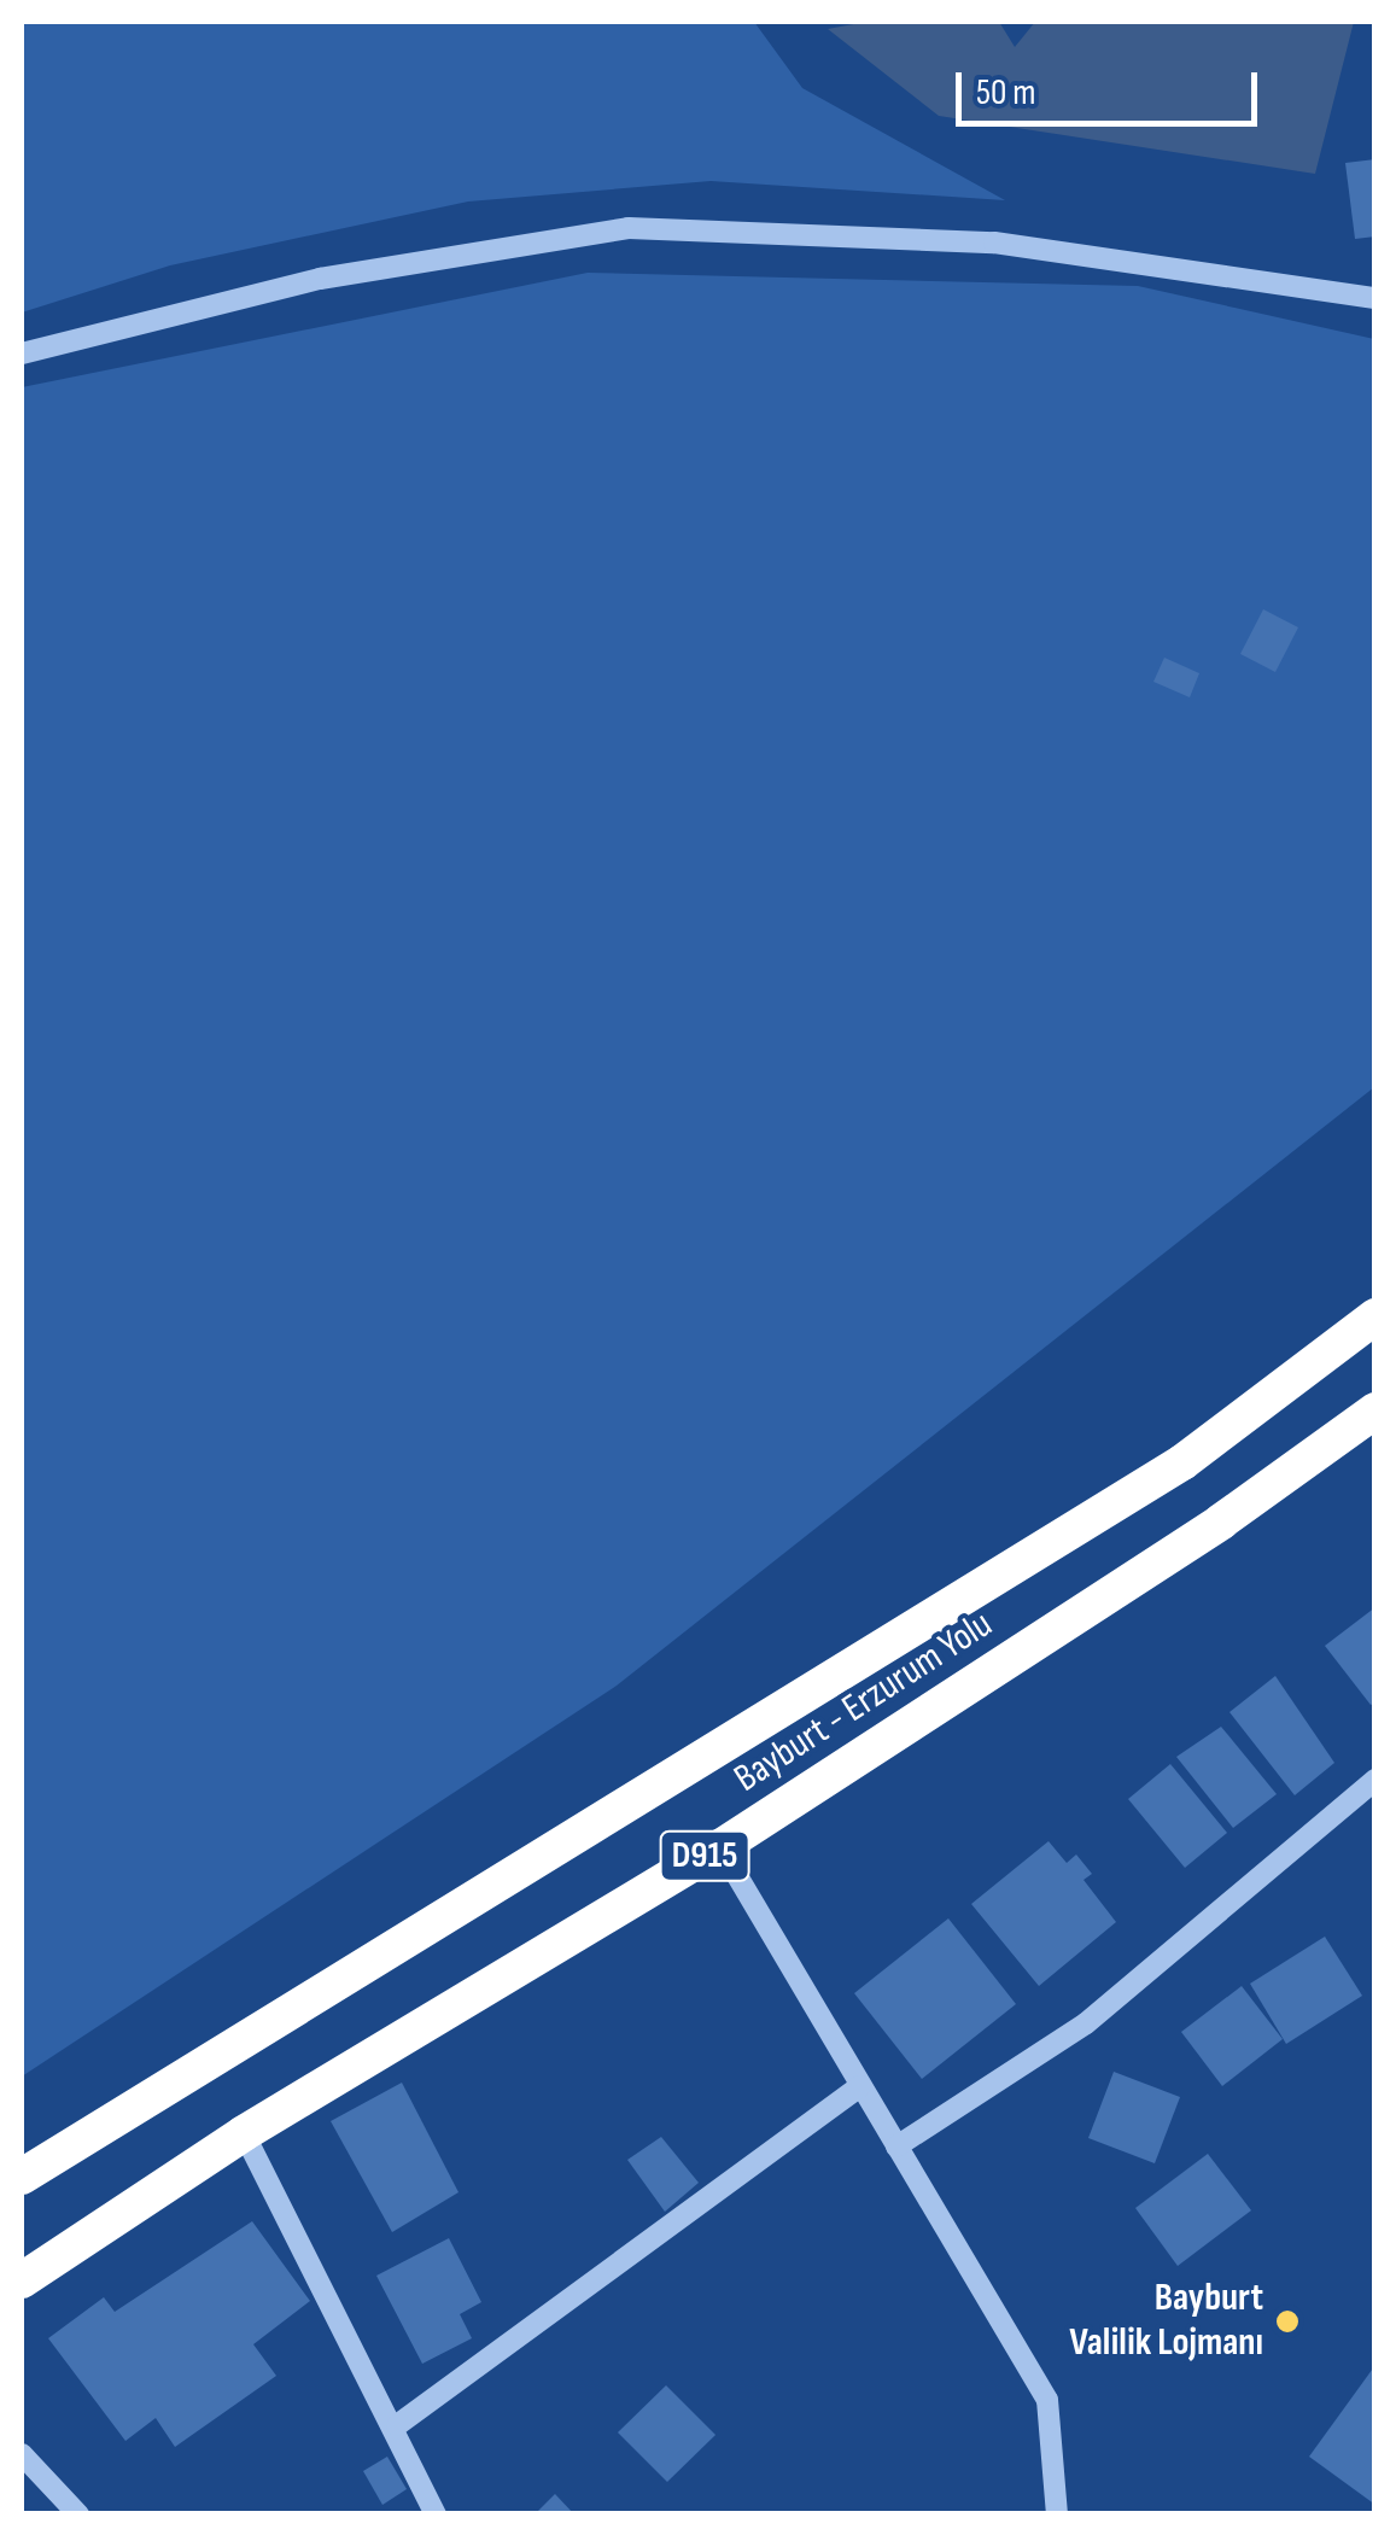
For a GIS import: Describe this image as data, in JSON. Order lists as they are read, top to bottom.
{
  "streets": {
    "highway": ["Bayburt - Erzurum Yolu", "D915"]
  },
  "places": ["Bayburt Valilik Lojmanı"],
  "scale_bar": "50 m"
}
